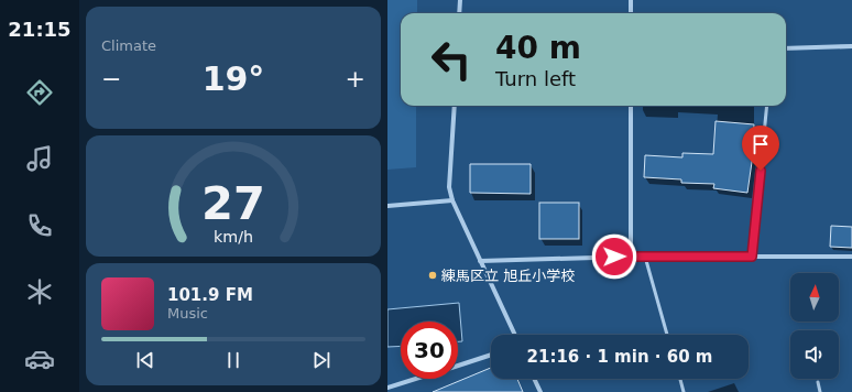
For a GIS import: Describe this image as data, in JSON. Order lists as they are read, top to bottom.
{
  "places": ["練馬区立 旭丘小学校"],
  "north": "top",
  "page": {
    "tabs": "21:15",
    "tile": "Climate",
    "turn": ["40 m", "Turn left"],
    "heat": ["−", "19°", "+"],
    "song": ["101.9 FM", "Music"],
    "limit": "30",
    "trip": "21:16 · 1 min · 60 m",
    "gauge": ["27", "km/h"]
  }
}
